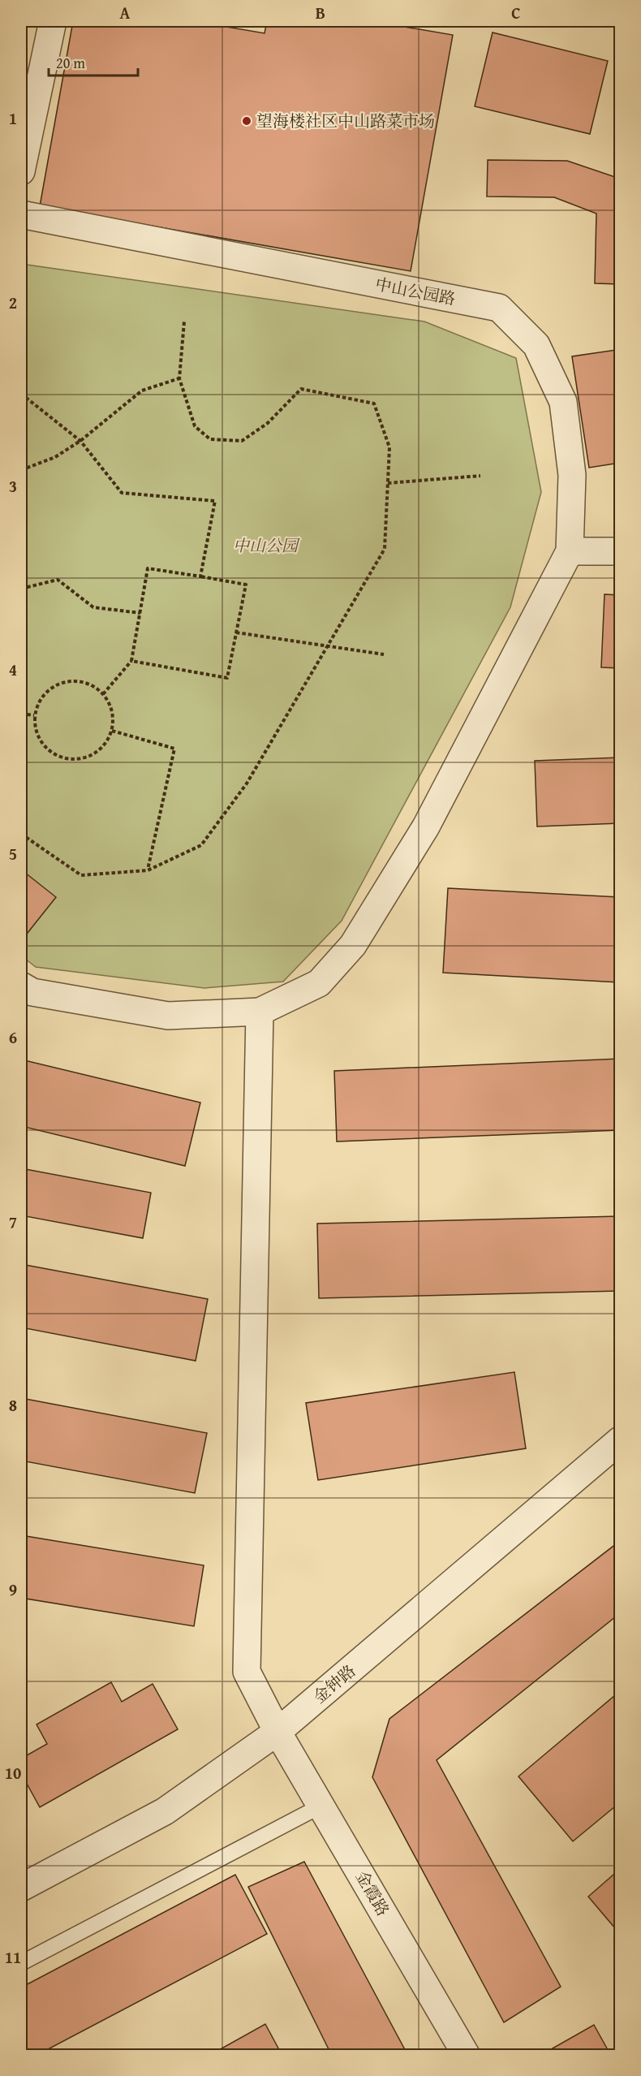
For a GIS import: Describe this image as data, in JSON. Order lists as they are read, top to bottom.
{
  "streets": {
    "street": ["中山公园路", "金钟路", "金霞路"]
  },
  "crossings": [
    ["金钟路", "金霞路"]
  ],
  "parks": ["中山公园"],
  "places": ["望海楼社区中山路菜市场"],
  "scale_bar": "20 m",
  "grid": {
    "columns": ["A", "B", "C"],
    "rows": [
      "1",
      "2",
      "3",
      "4",
      "5",
      "6",
      "7",
      "8",
      "9",
      "10",
      "11"
    ]
  }
}
